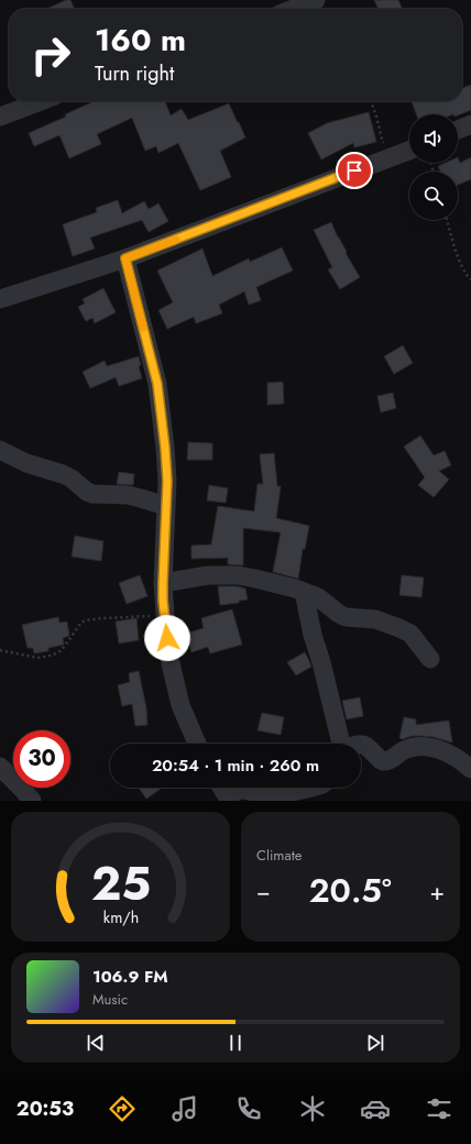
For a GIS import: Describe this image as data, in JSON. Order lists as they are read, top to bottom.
{
  "page": {
    "turn": ["160 m", "Turn right"],
    "limit": "30",
    "trip": "20:54 · 1 min · 260 m",
    "tile": "Climate",
    "heat": ["−", "20.5°", "+"],
    "song": ["106.9 FM", "Music"],
    "tabs": "20:53",
    "gauge": ["25", "km/h"]
  }
}
